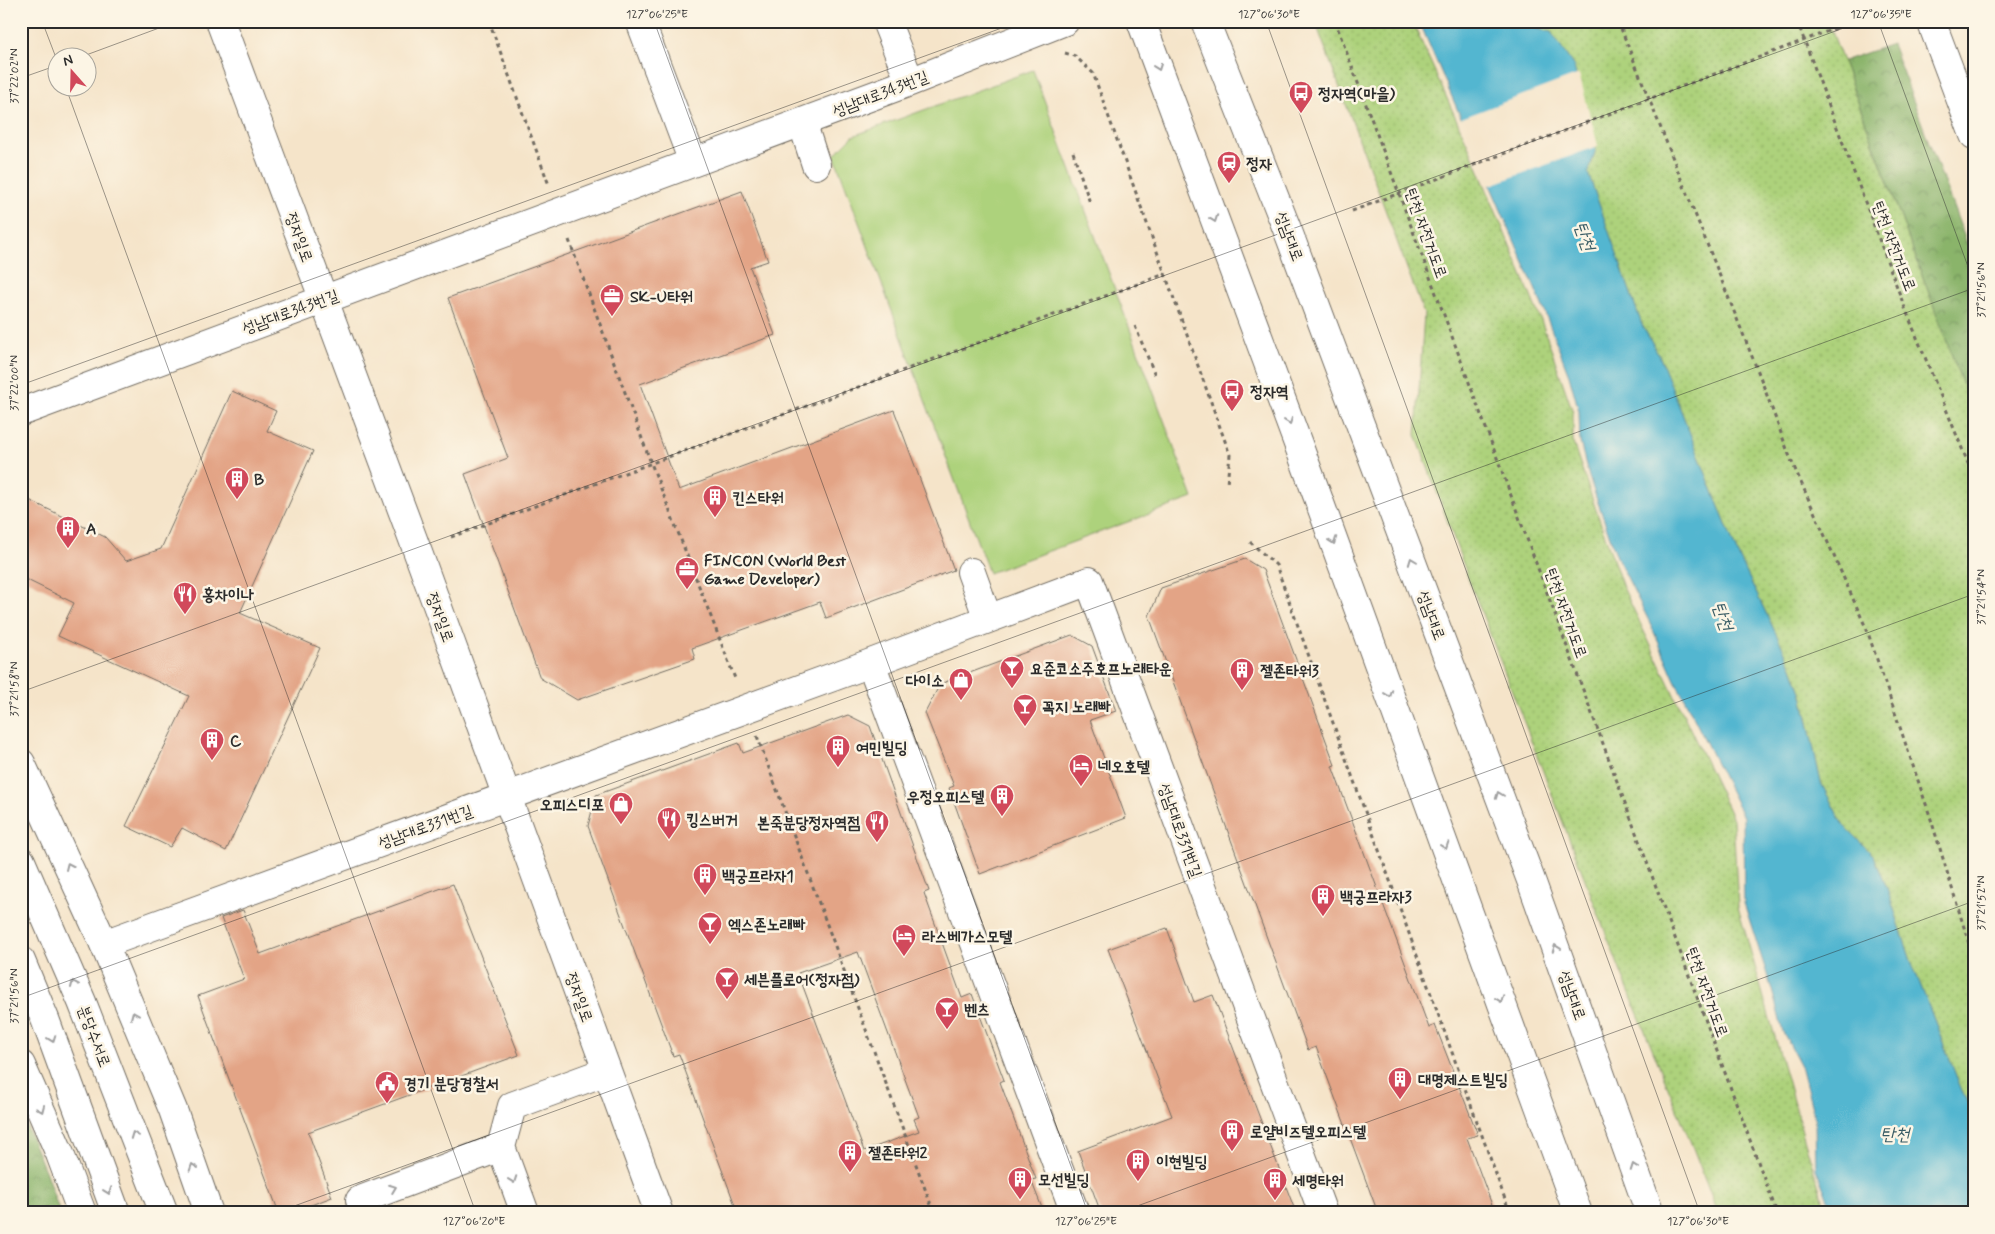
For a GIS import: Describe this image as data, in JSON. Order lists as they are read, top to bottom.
{
  "streets": {
    "main road": [
      "성남대로343번길",
      "성남대로",
      "정자일로",
      "성남대로331번길",
      "분당수서로"
    ],
    "path": ["탄천 자전거도로"]
  },
  "crossings": [
    ["성남대로343번길", "정자일로"],
    ["정자일로", "성남대로331번길"]
  ],
  "water": ["탄천"],
  "places": {
    "bus stop": ["정자역(마을)", "정자역"],
    "station": ["정자"],
    "office": ["SK-U타워", "FINCON (World Best Game Developer)"],
    "building": [
      "B",
      "킨스타워",
      "A",
      "젤존타워3",
      "C",
      "여민빌딩",
      "우정오피스텔",
      "백궁프라자1",
      "백궁프라자3",
      "대명제스트빌딩",
      "로얄비즈텔오피스텔",
      "젤존타워2",
      "이현빌딩",
      "모선빌딩",
      "세명타워"
    ],
    "restaurant": ["홍차이나", "킹스버거", "본죽분당정자역점"],
    "bar": [
      "요준코소주호프노래타운",
      "꼭지 노래빠",
      "엑스존노래빠",
      "세븐플로어(정자점)",
      "벤츠"
    ],
    "shop": ["다이소", "오피스디포"],
    "hotel": ["네오호텔", "라스베가스모텔"],
    "public building": ["경기 분당경찰서"]
  },
  "north": "top",
  "coordinates": [
    "127°06'25\"E",
    "127°06'30\"E",
    "127°06'35\"E",
    "37°22'02\"N",
    "37°21'56\"N",
    "37°22'00\"N",
    "37°21'54\"N",
    "37°21'58\"N",
    "37°21'52\"N",
    "127°06'20\"E"
  ]
}
